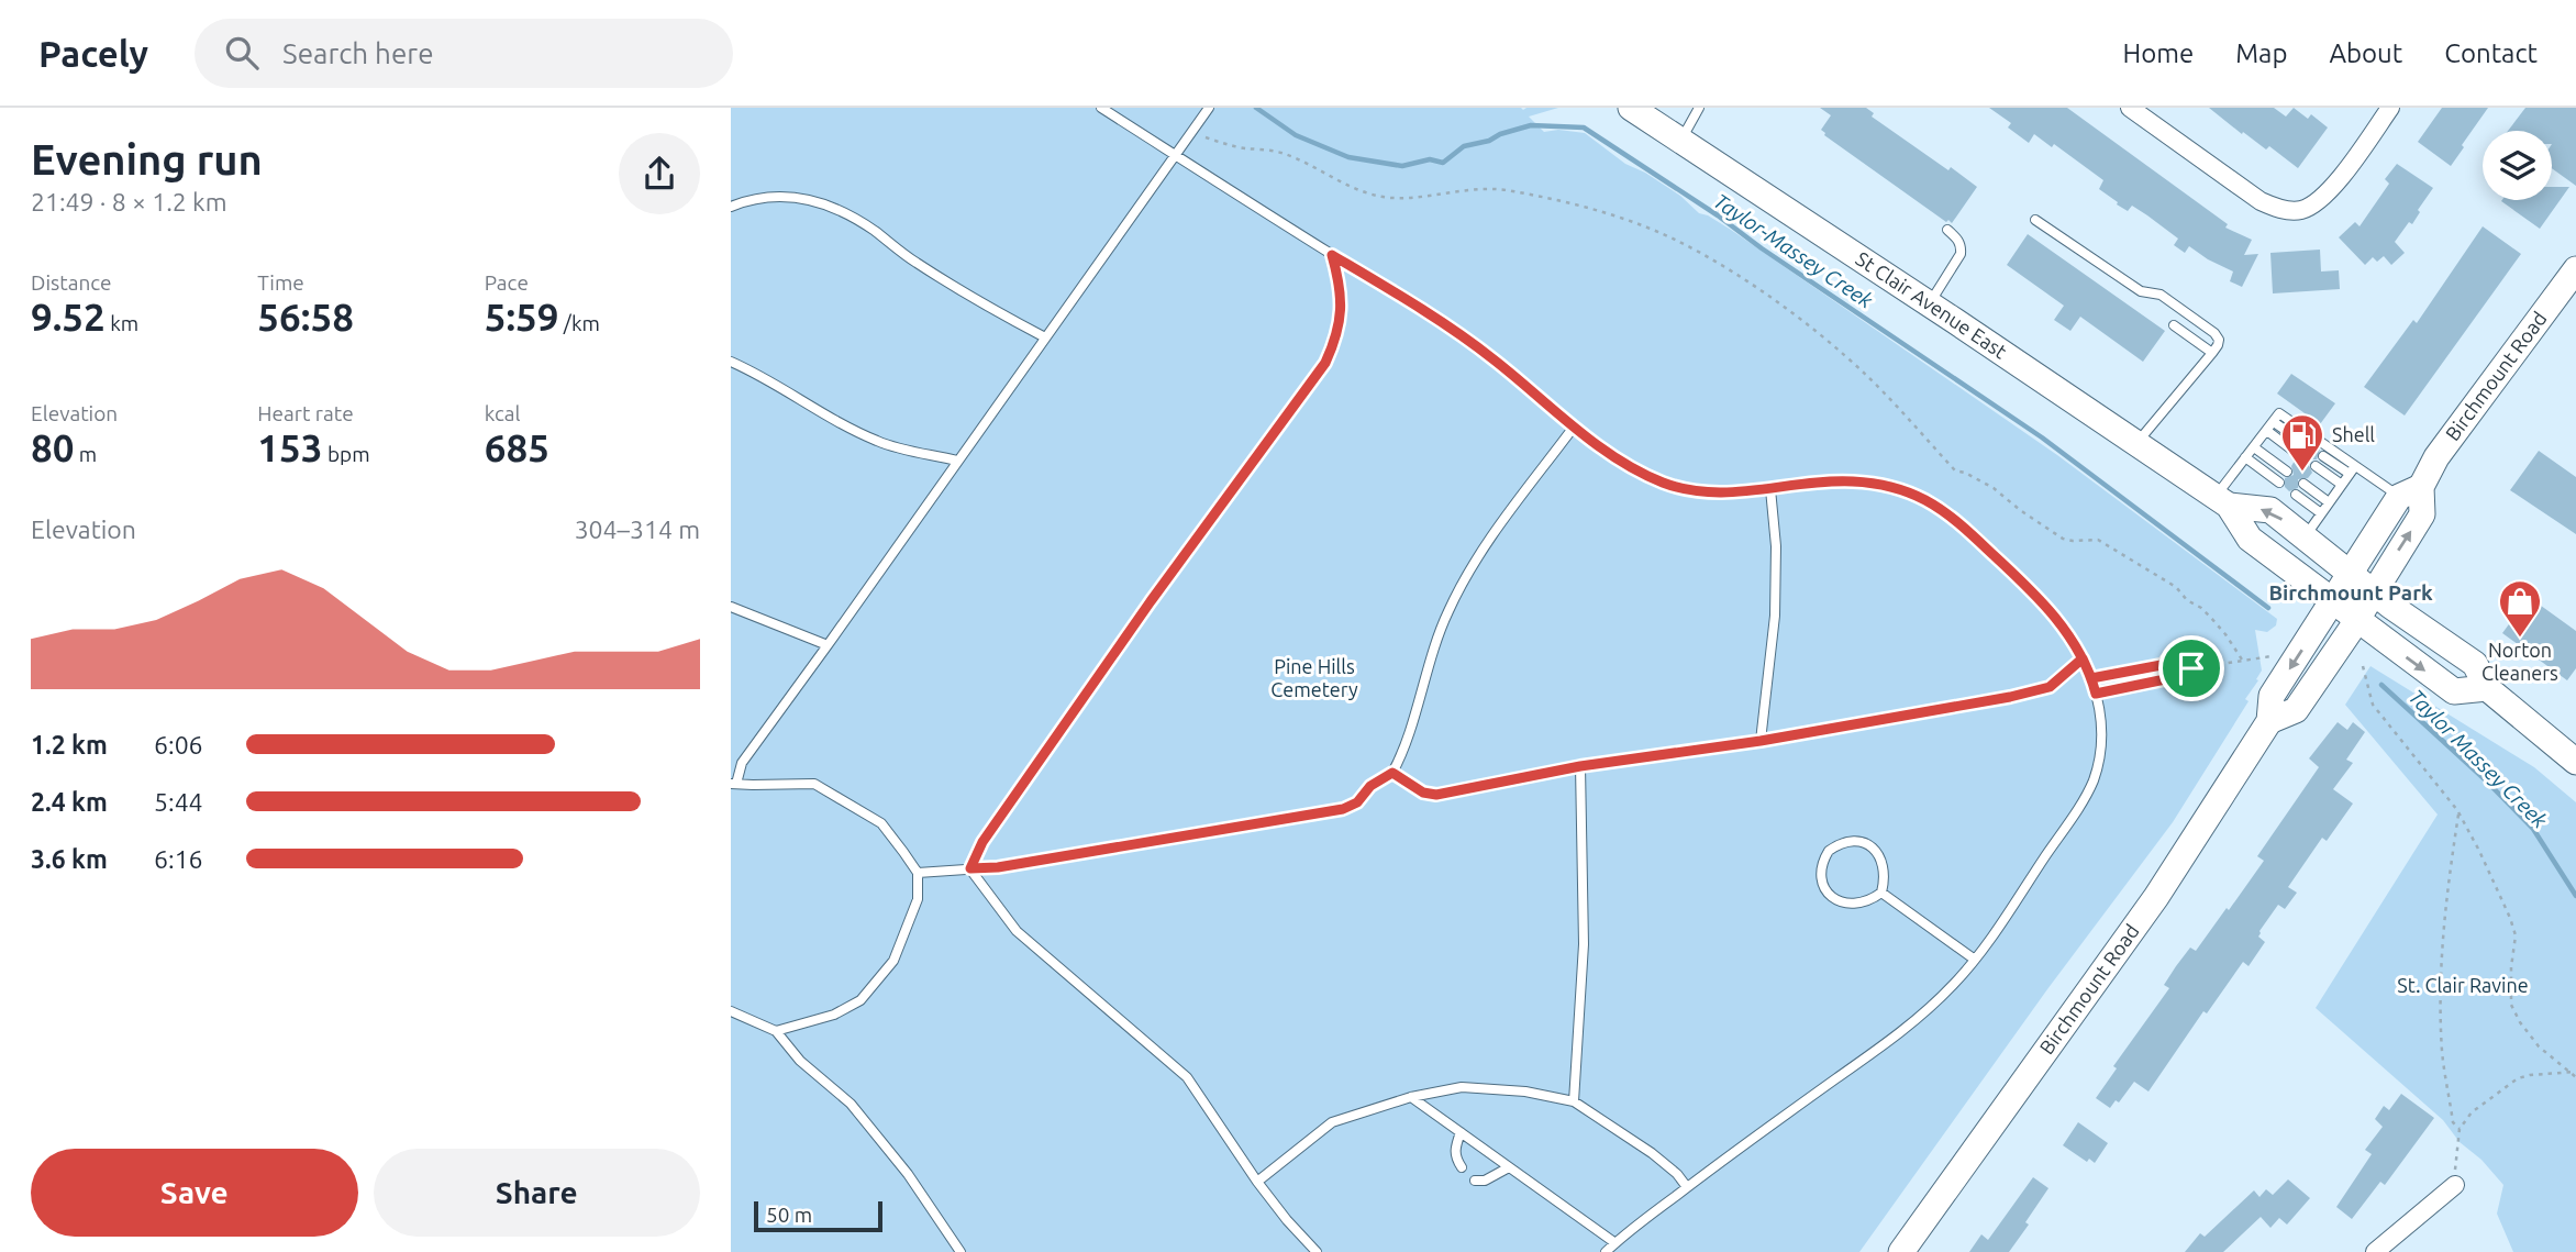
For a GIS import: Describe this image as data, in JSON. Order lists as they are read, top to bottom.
{
  "streets": {
    "main road": ["St Clair Avenue East", "Birchmount Road"]
  },
  "crossings": [
    ["St Clair Avenue East", "Birchmount Road"]
  ],
  "districts": ["Birchmount Park"],
  "water": ["Taylor-Massey Creek", "Taylor Massey Creek"],
  "parks": ["Pine Hills Cemetery", "St. Clair Ravine"],
  "places": {
    "fuel station": ["Shell"],
    "shop": ["Norton Cleaners"]
  },
  "scale_bar": "50 m",
  "page": {
    "header": "Pacely",
    "search": "Search here",
    "nav": [
      "Home",
      "Map",
      "About",
      "Contact"
    ],
    "heading": ["Evening run", "21:49 · 8 × 1.2 km"],
    "stats": [
      ["Distance", "9.52 km"],
      ["Time", "56:58"],
      ["Pace", "5:59 /km"],
      ["Elevation", "80 m"],
      ["Heart rate", "153 bpm"],
      ["kcal", "685"]
    ],
    "chart": ["Elevation", "304–314 m"],
    "list": [
      {
        "name": "1.2 km",
        "note": "6:06"
      },
      {
        "name": "2.4 km",
        "note": "5:44"
      },
      {
        "name": "3.6 km",
        "note": "6:16"
      }
    ],
    "buttons": ["Save", "Share"],
    "scale": "50 m"
  }
}
